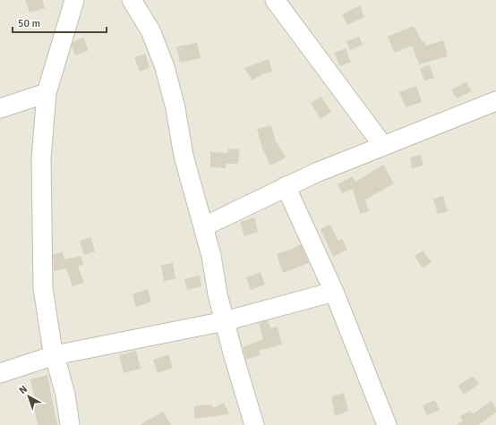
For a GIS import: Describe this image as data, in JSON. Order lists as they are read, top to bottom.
{
  "scale_bar": "50 m",
  "north": "top left"
}
